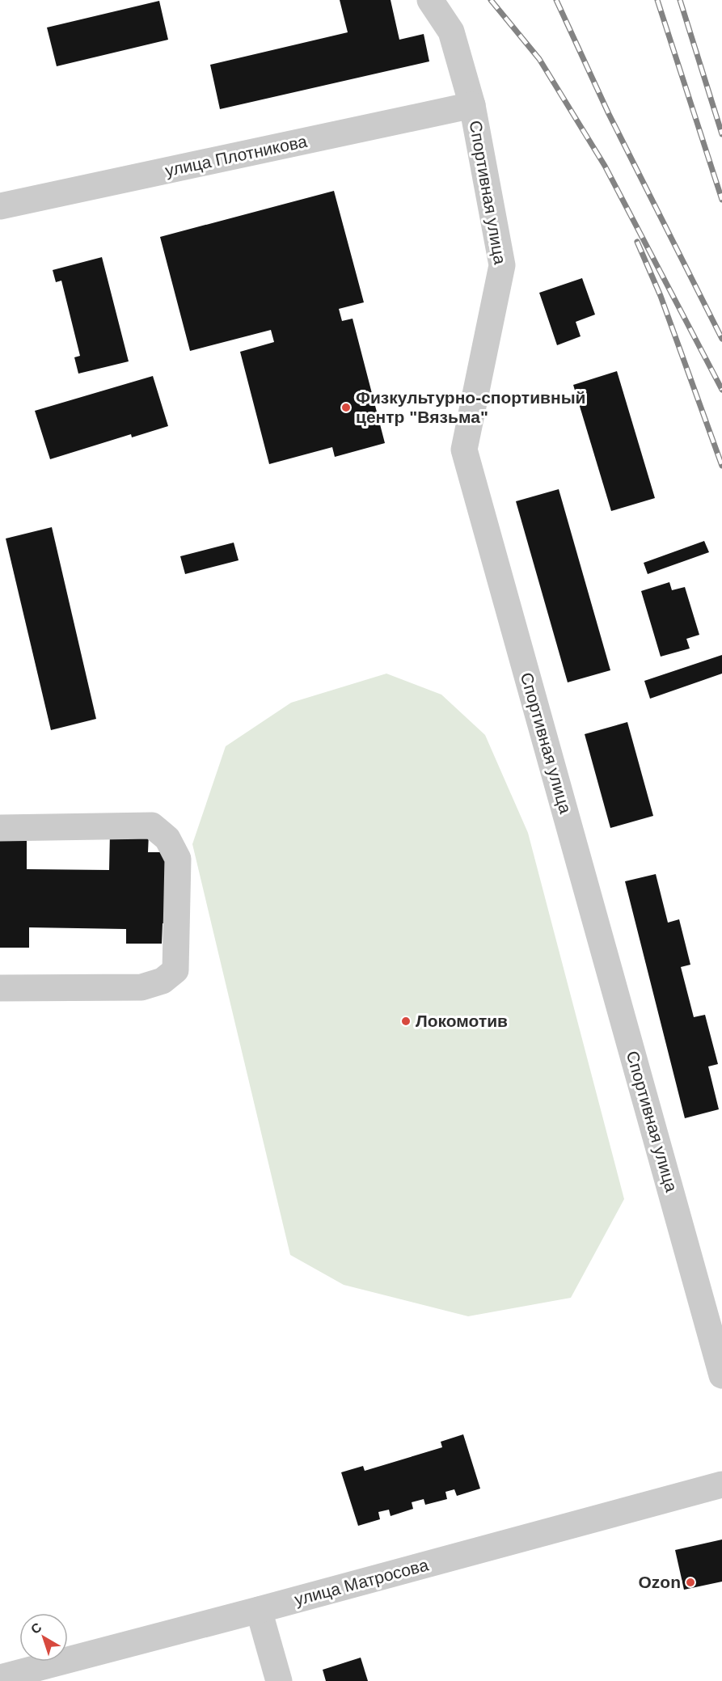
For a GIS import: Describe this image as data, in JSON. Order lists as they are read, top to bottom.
{
  "streets": {
    "street": ["улица Плотникова", "Спортивная улица", "улица Матросова"]
  },
  "crossings": [
    ["улица Плотникова", "Спортивная улица"]
  ],
  "places": ["Физкультурно-спортивный центр \"Вязьма\"", "Локомотив", "Ozon"],
  "north": "top left"
}
